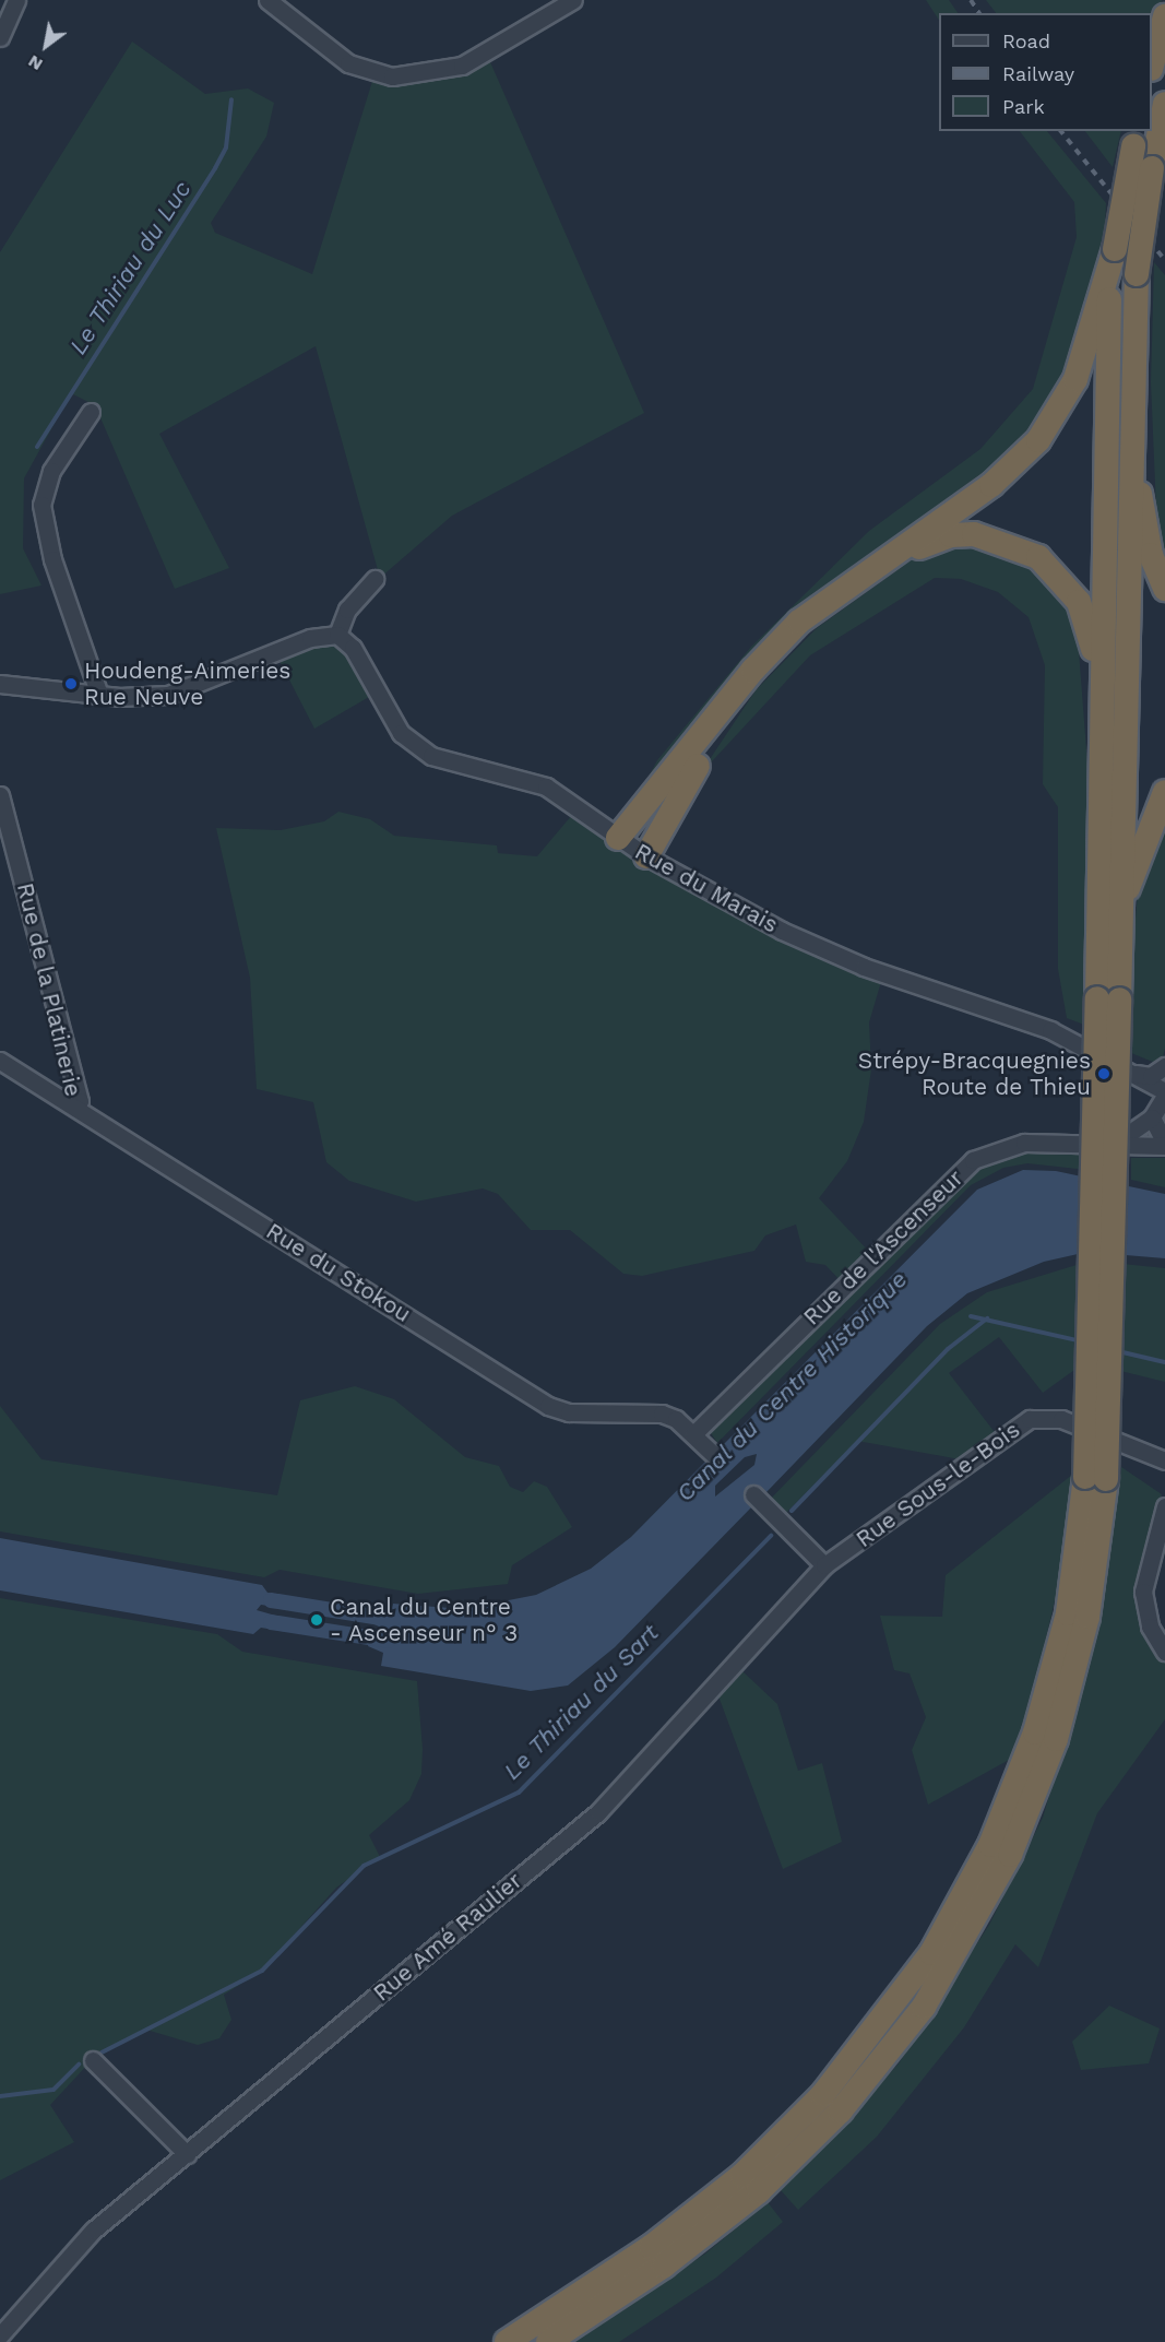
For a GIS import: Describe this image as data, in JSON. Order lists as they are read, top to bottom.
{
  "streets": {
    "street": [
      "Rue du Marais",
      "Rue de la Platinerie",
      "Rue de l'Ascenseur",
      "Rue du Stokou",
      "Rue Sous-le-Bois",
      "Rue Amé Raulier"
    ]
  },
  "crossings": [
    ["Rue du Marais", "Rue de l'Ascenseur"],
    ["Rue de la Platinerie", "Rue du Stokou"],
    ["Rue de l'Ascenseur", "Rue du Stokou"],
    ["Rue Sous-le-Bois", "Rue Amé Raulier"]
  ],
  "water": ["Le Thiriau du Luc", "Canal du Centre Historique", "Le Thiriau du Sart"],
  "places": ["Houdeng-Aimeries Rue Neuve", "Strépy-Bracquegnies Route de Thieu", "Canal du Centre - Ascenseur n° 3"],
  "legend": ["Road", "Railway", "Park"],
  "north": "bottom left"
}
